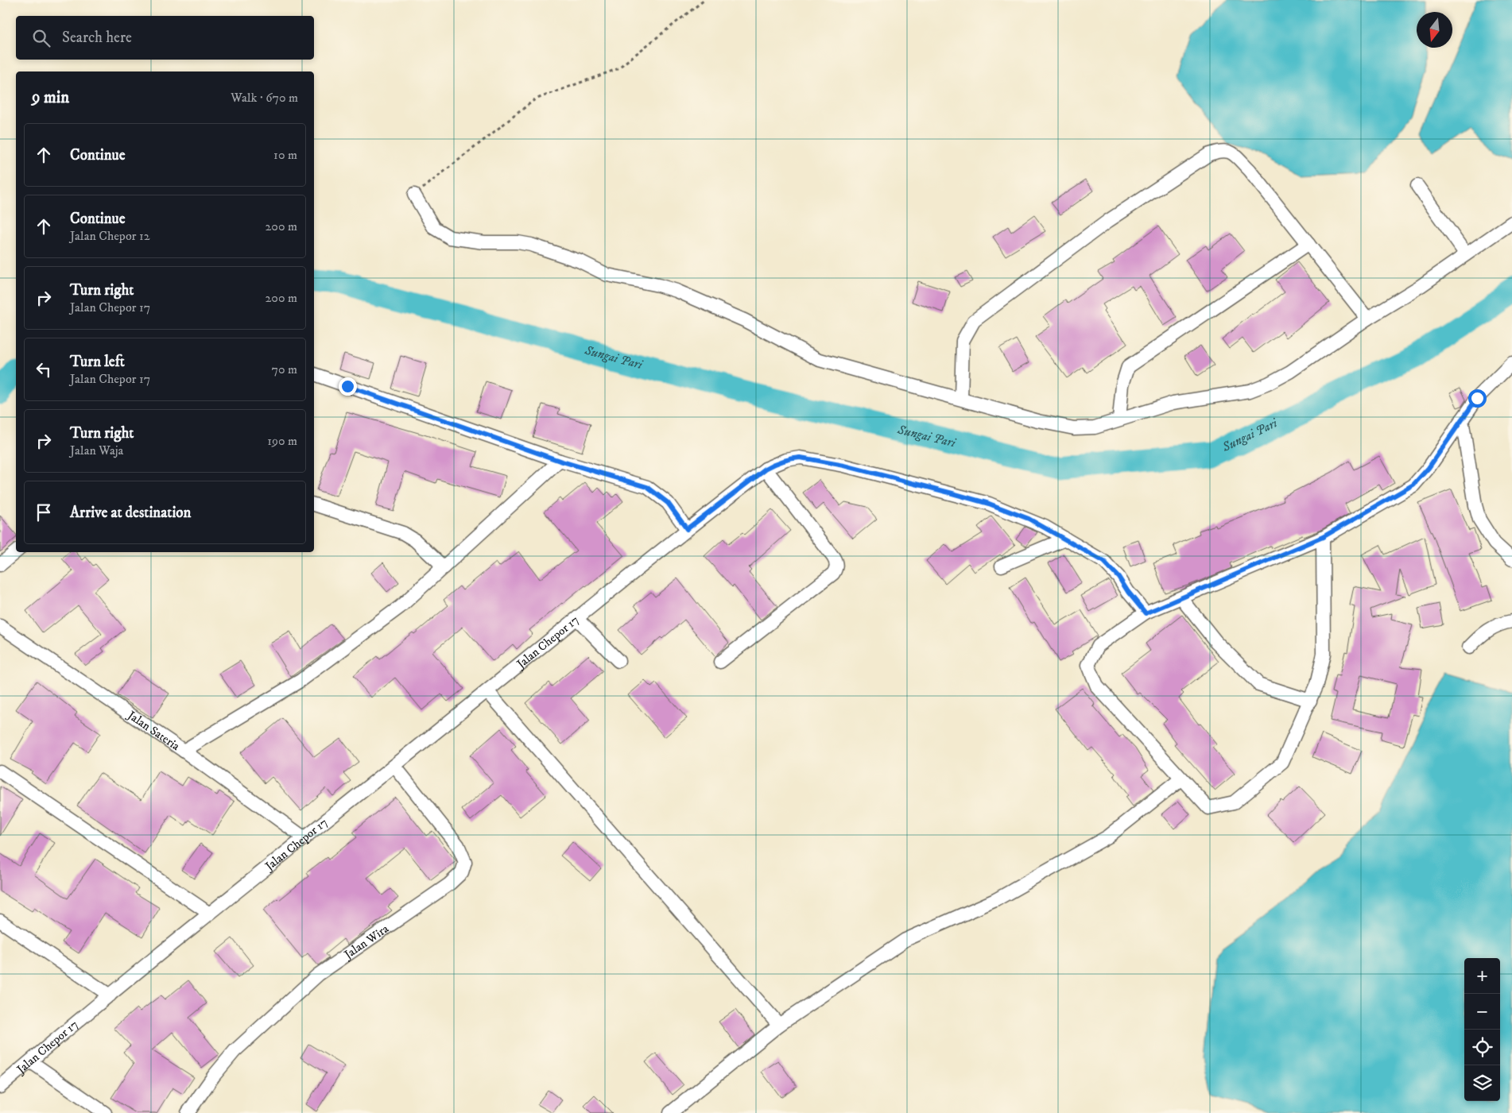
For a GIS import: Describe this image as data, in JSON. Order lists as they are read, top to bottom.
{
  "streets": {
    "street": ["Jalan Chepor 17", "Jalan Sateria", "Jalan Wira"]
  },
  "crossings": [
    ["Jalan Chepor 17", "Jalan Sateria"],
    ["Jalan Chepor 17", "Jalan Wira"]
  ],
  "water": ["Sungai Pari"],
  "north": "bottom",
  "page": {
    "search": "Search here",
    "heading": ["9 min", "Walk · 670 m"],
    "list": [
      ["Continue", "10 m"],
      ["Continue", "Jalan Chepor 12", "200 m"],
      ["Turn right", "Jalan Chepor 17", "200 m"],
      ["Turn left", "Jalan Chepor 17", "70 m"],
      ["Turn right", "Jalan Waja", "190 m"],
      "Arrive at destination"
    ],
    "map_buttons": ["+", "−"]
  }
}
